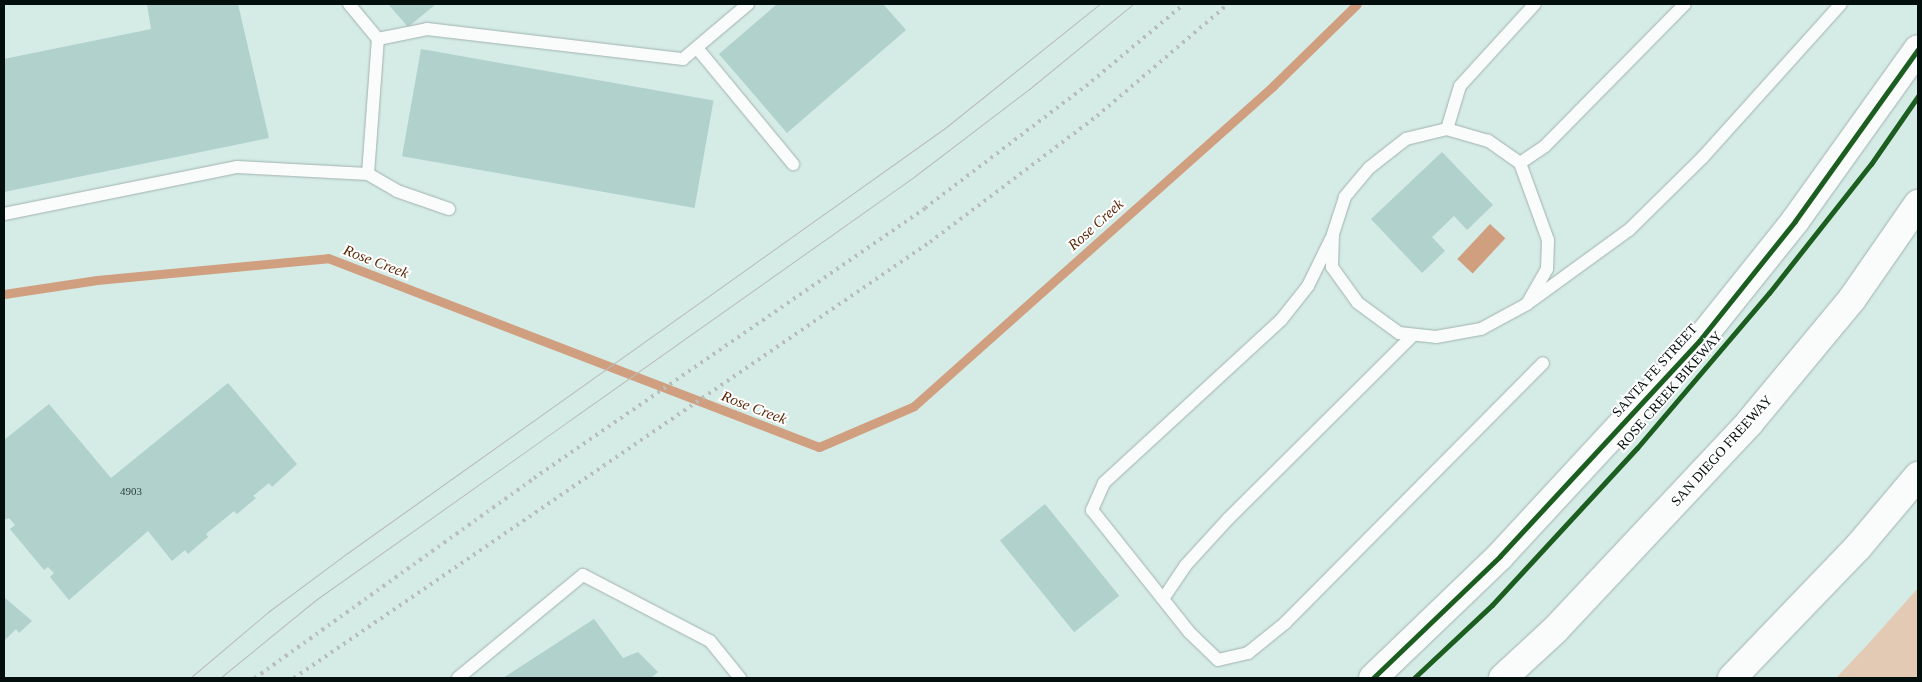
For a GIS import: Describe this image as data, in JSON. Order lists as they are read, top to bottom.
{
  "streets": {
    "main road": ["SANTA FE STREET", "SAN DIEGO FREEWAY"],
    "cycle path": ["ROSE CREEK BIKEWAY"]
  },
  "water": ["Rose Creek"],
  "house_numbers": ["4903"]
}
